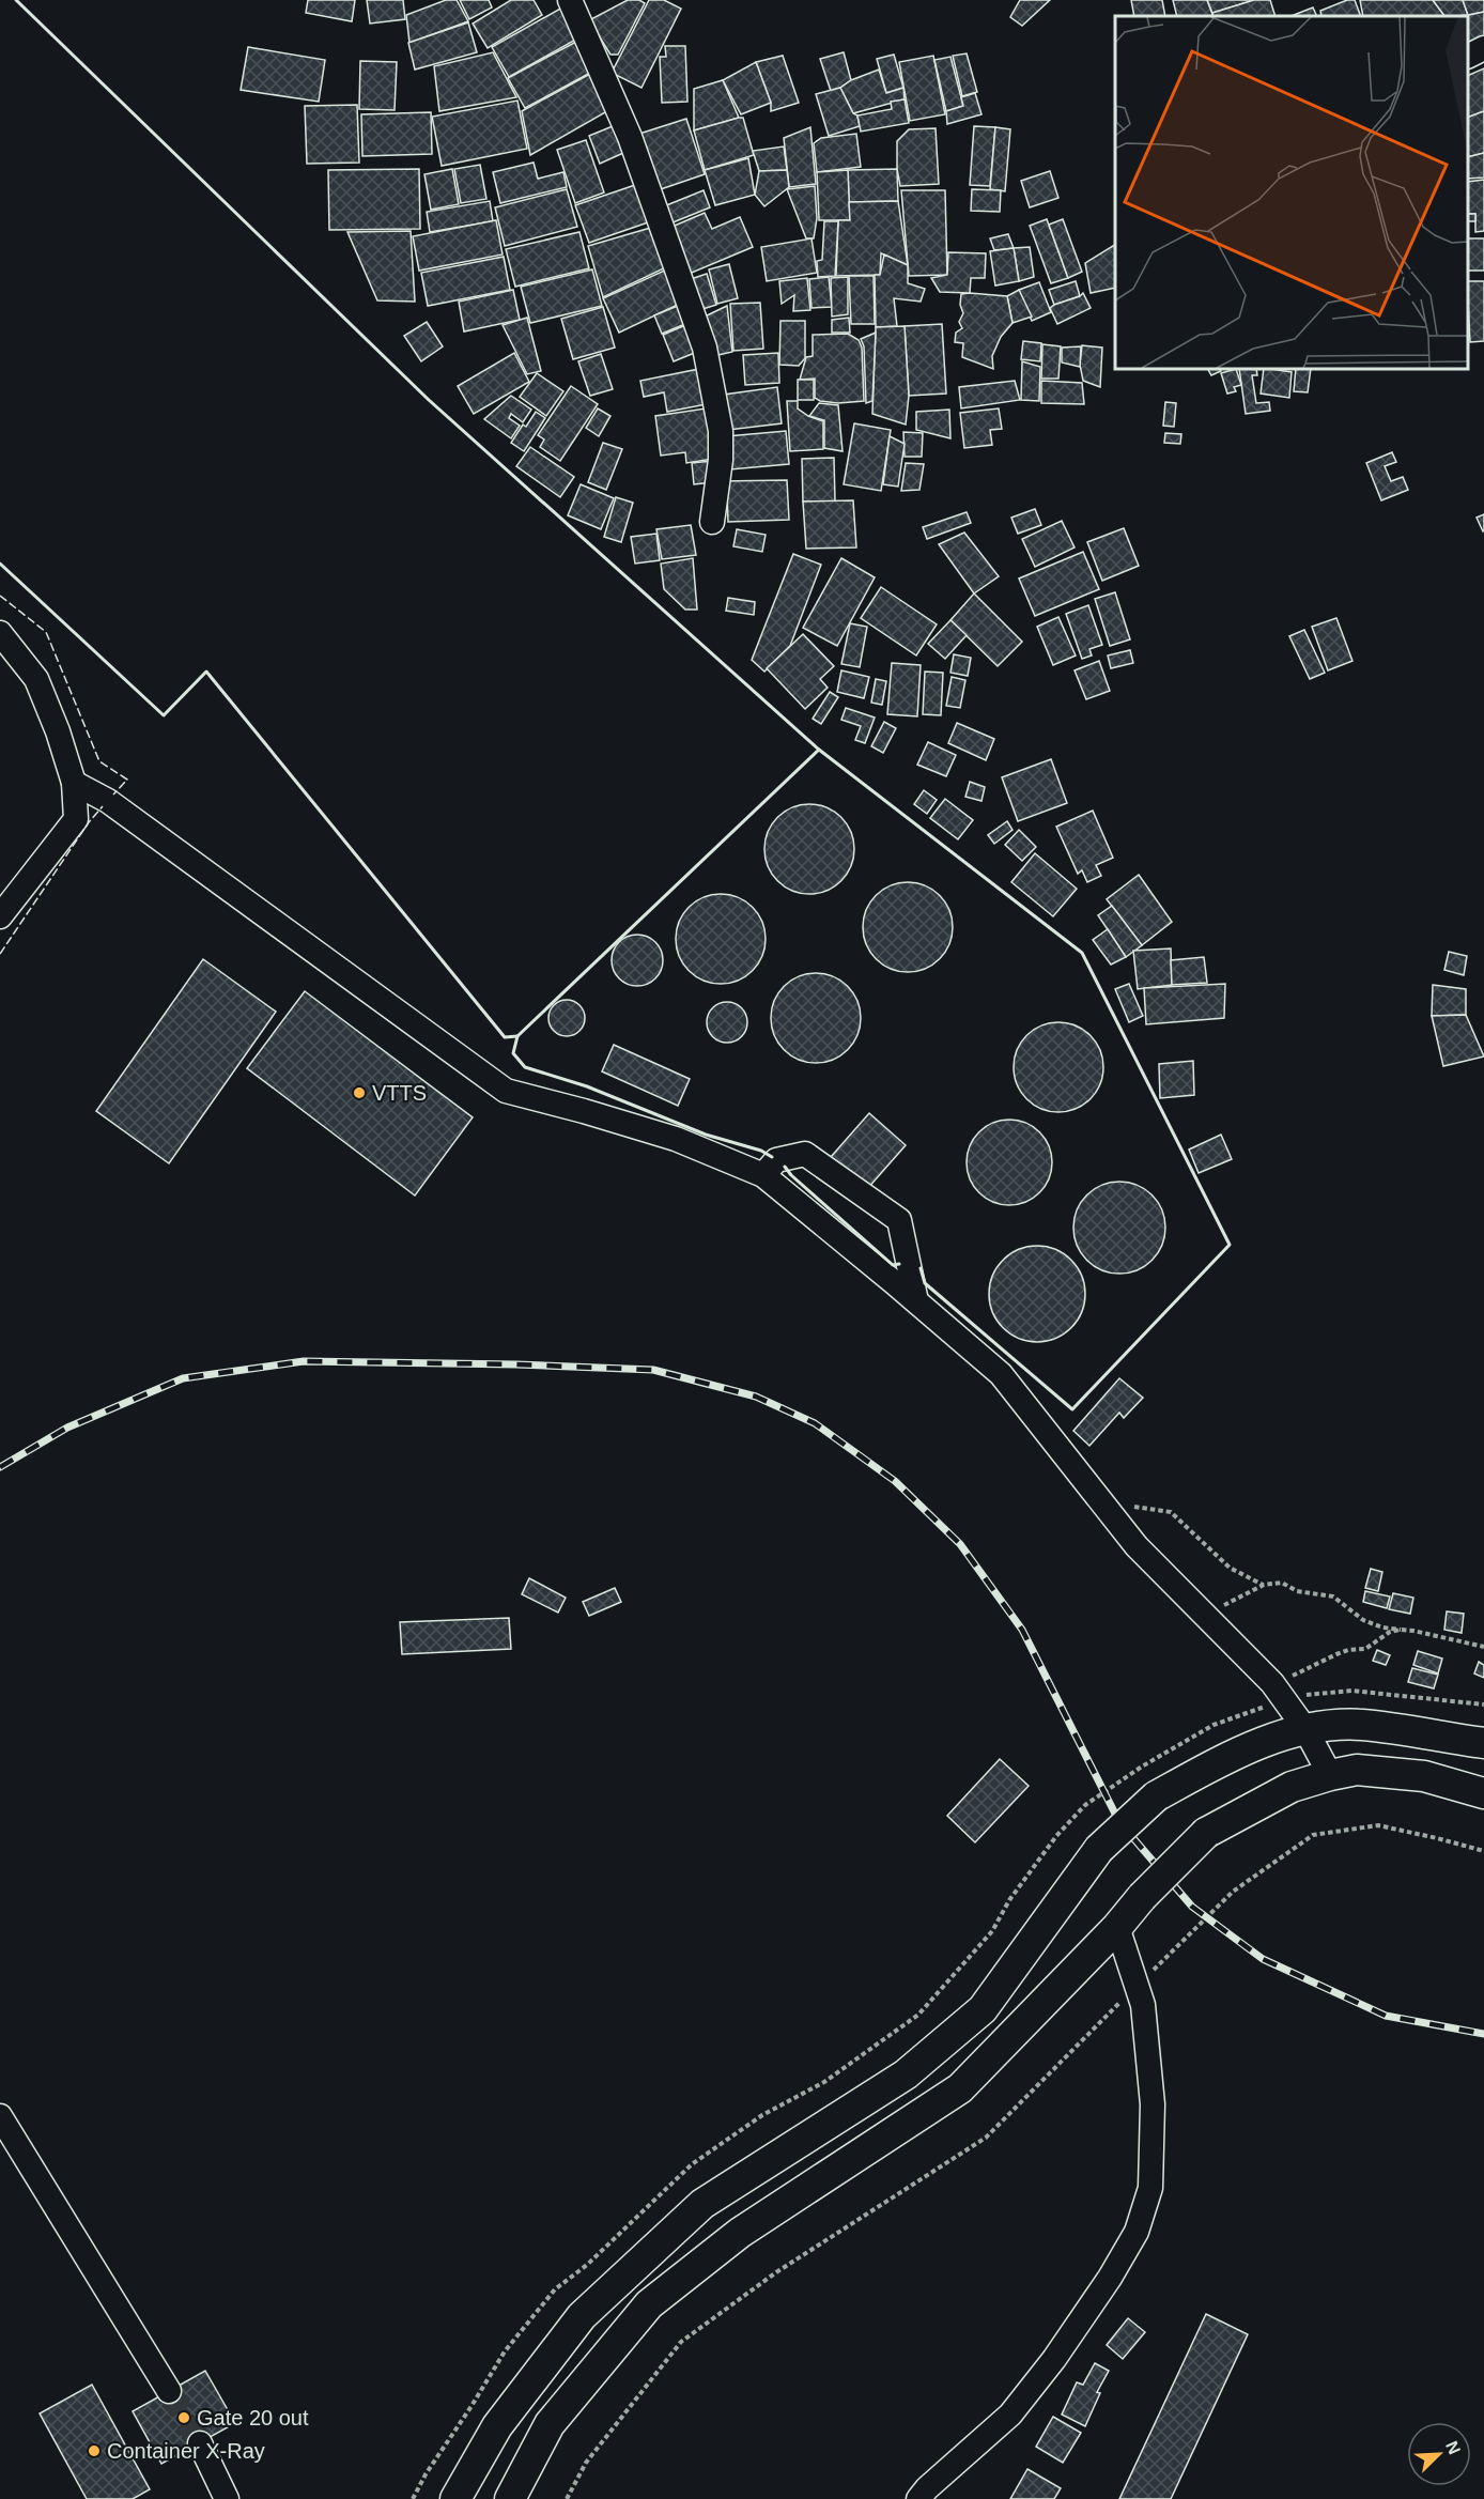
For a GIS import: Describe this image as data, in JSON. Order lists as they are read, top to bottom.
{
  "places": ["VTTS", "Gate 20 out", "Container X-Ray"],
  "north": "top right"
}
